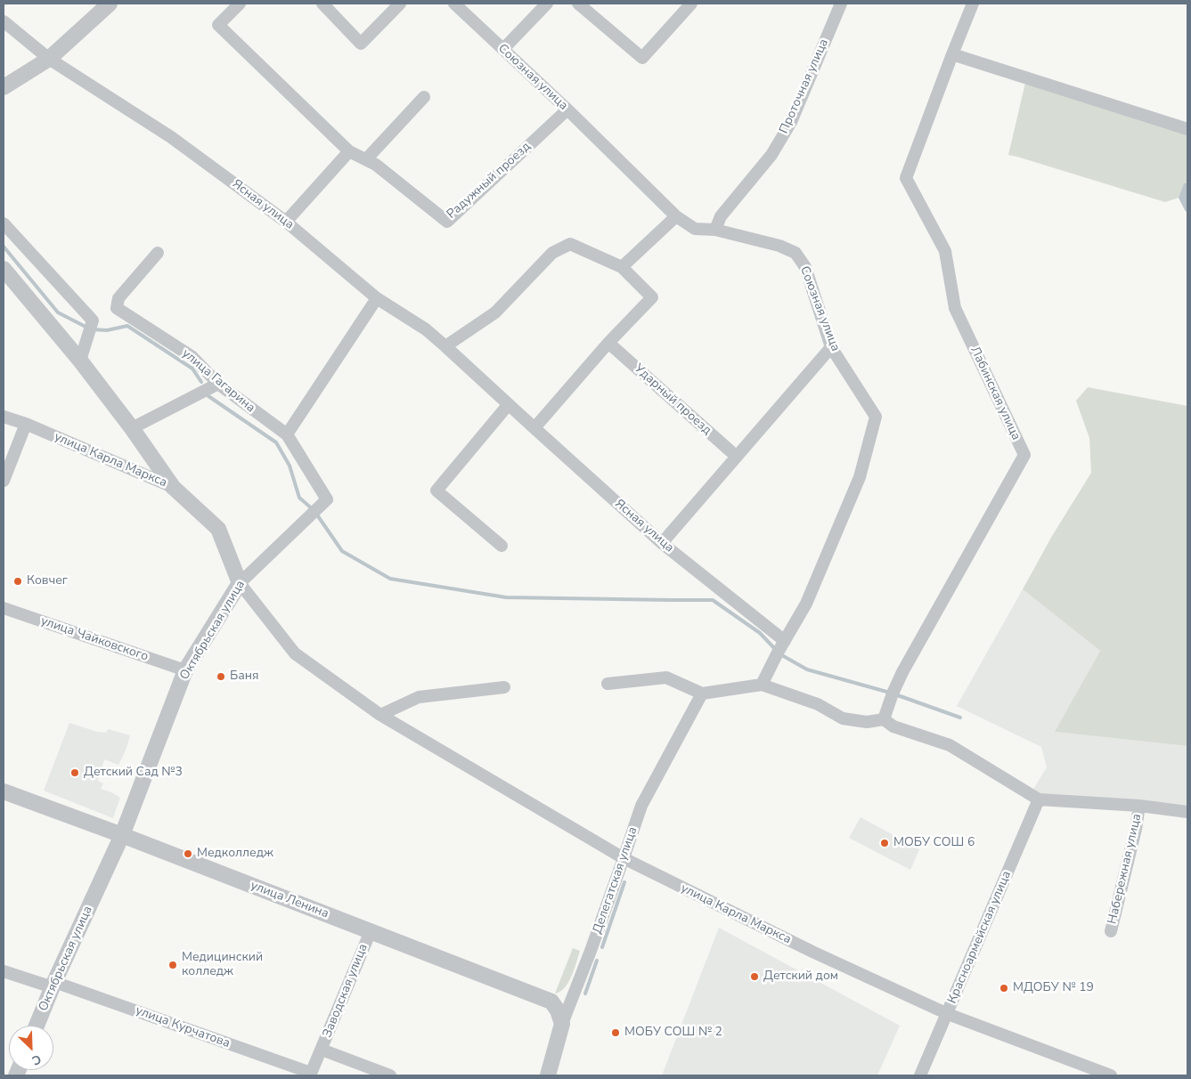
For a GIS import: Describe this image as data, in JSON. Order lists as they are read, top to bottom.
{
  "streets": {
    "street": [
      "Союзная улица",
      "Проточная улица",
      "Радужный проезд",
      "Ясная улица",
      "улица Гагарина",
      "Лабинская улица",
      "Ударный проезд",
      "улица Карла Маркса",
      "Октябрьская улица",
      "улица Чайковского",
      "Набережная улица",
      "Делегатская улица",
      "улица Ленина",
      "Красноармейская улица",
      "Заводская улица",
      "улица Курчатова"
    ]
  },
  "crossings": [
    ["Союзная улица", "Проточная улица"],
    ["Союзная улица", "Радужный проезд"],
    ["Союзная улица", "Ясная улица"],
    ["улица Гагарина", "Октябрьская улица"],
    ["Лабинская улица", "Набережная улица"],
    ["улица Карла Маркса", "Октябрьская улица"],
    ["улица Карла Маркса", "Делегатская улица"],
    ["улица Карла Маркса", "Красноармейская улица"],
    ["Октябрьская улица", "улица Чайковского"],
    ["Октябрьская улица", "улица Ленина"],
    ["Октябрьская улица", "улица Курчатова"],
    ["Набережная улица", "Красноармейская улица"],
    ["Делегатская улица", "улица Ленина"],
    ["улица Ленина", "Заводская улица"],
    ["Заводская улица", "улица Курчатова"]
  ],
  "places": [
    "Ковчег",
    "Баня",
    "Детский Сад №3",
    "МОБУ СОШ 6",
    "Медколледж",
    "Медицинский колледж",
    "Детский дом",
    "МДОБУ № 19",
    "МОБУ СОШ № 2"
  ],
  "north": "bottom right"
}
